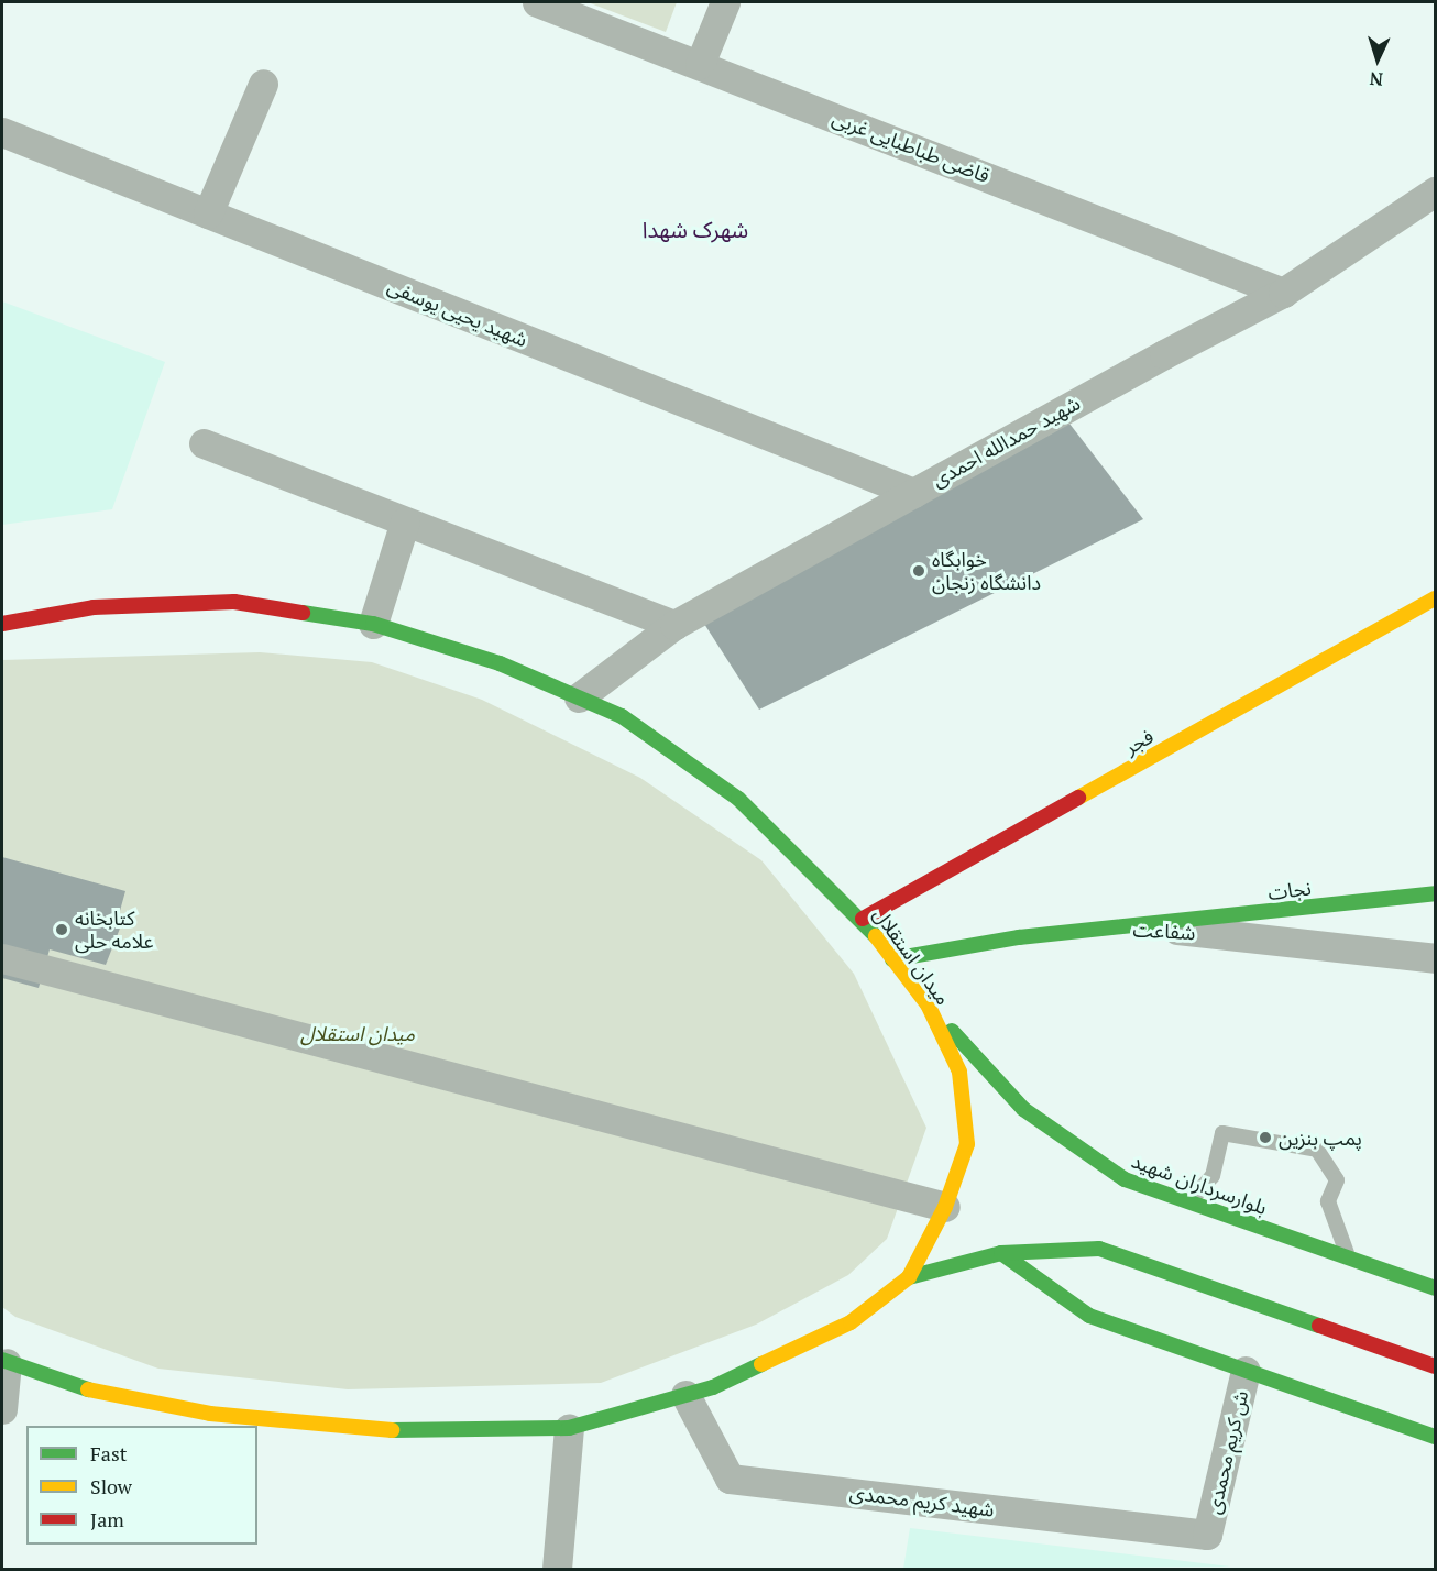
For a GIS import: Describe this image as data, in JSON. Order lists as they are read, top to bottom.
{
  "streets": {
    "main road": [
      "فجر",
      "نجات",
      "شفاعت",
      "میدان استقلال",
      "بلوارسرداران شهید"
    ],
    "street": [
      "قاضی طباطبایی غربی",
      "شهید یحیی یوسفی",
      "شهید حمدالله احمدی",
      "ش کریم محمدی",
      "شهید کریم محمدی"
    ]
  },
  "crossings": [
    ["قاضی طباطبایی غربی", "شهید حمدالله احمدی"],
    ["شهید یحیی یوسفی", "شهید حمدالله احمدی"],
    ["شهید حمدالله احمدی", "میدان استقلال"],
    ["فجر", "میدان استقلال"],
    ["نجات", "شفاعت"],
    ["شفاعت", "میدان استقلال"],
    ["میدان استقلال", "بلوارسرداران شهید"],
    ["میدان استقلال", "شهید کریم محمدی"],
    ["ش کریم محمدی", "شهید کریم محمدی"]
  ],
  "districts": ["شهرک شهدا"],
  "parks": ["میدان استقلال"],
  "places": ["خوابگاه دانشگاه زنجان", "کتابخانه علامه حلی", "پمپ بنزین"],
  "legend": ["Fast", "Slow", "Jam"],
  "north": "bottom"
}
